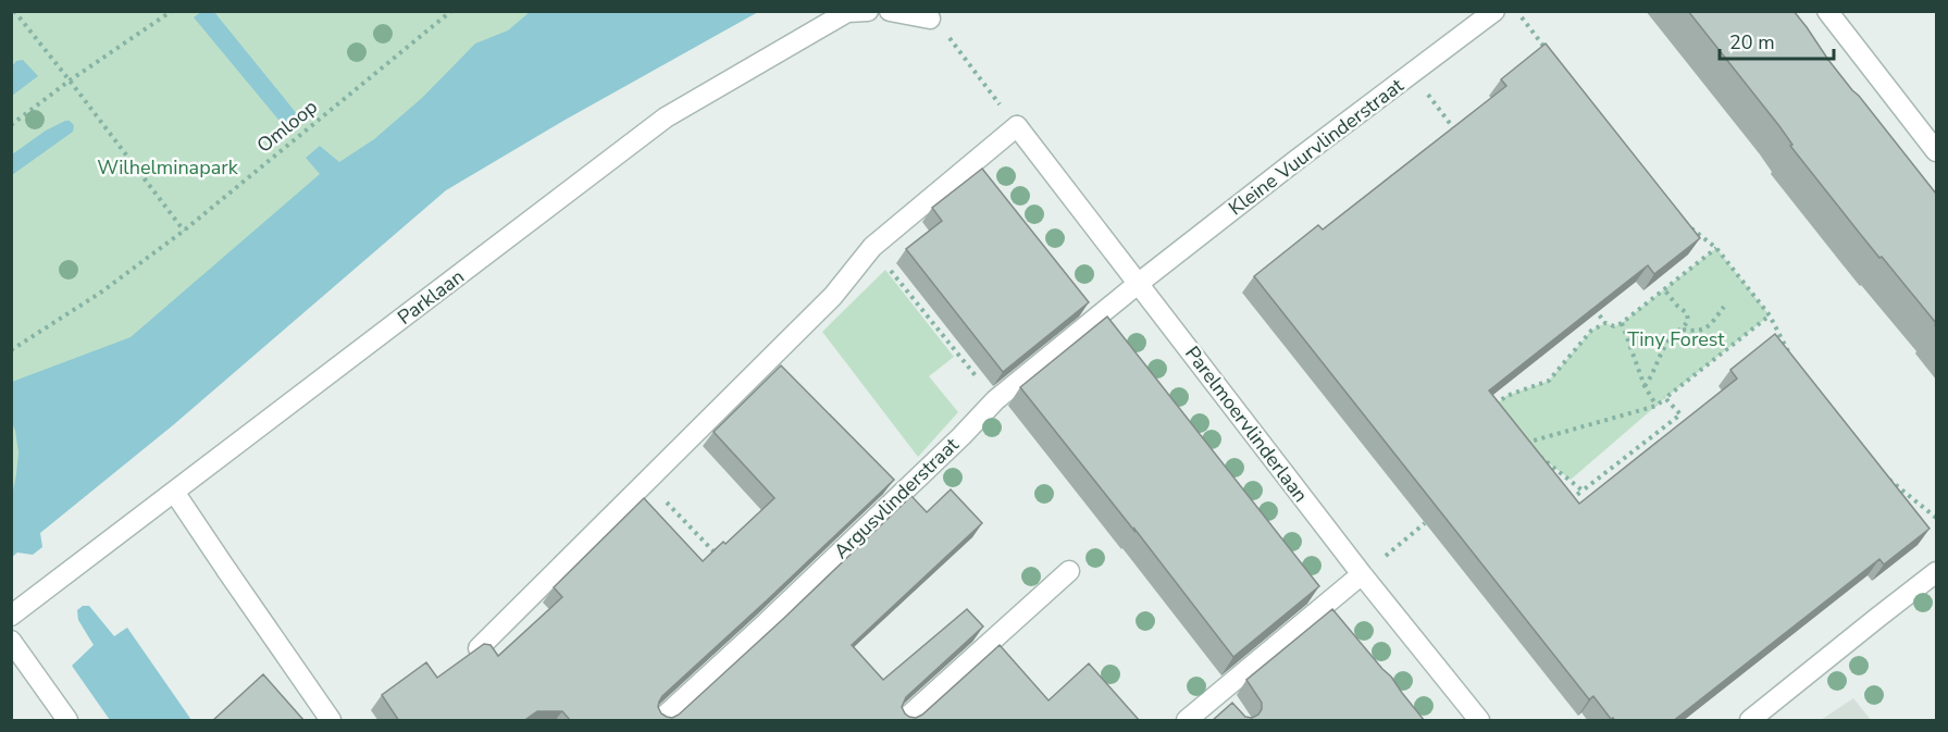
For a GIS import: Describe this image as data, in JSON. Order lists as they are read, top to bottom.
{
  "streets": {
    "street": [
      "Kleine Vuurvlinderstraat",
      "Parklaan",
      "Parelmoervlinderlaan",
      "Argusvlinderstraat"
    ],
    "path": ["Omloop"]
  },
  "crossings": [
    ["Kleine Vuurvlinderstraat", "Parelmoervlinderlaan"],
    ["Kleine Vuurvlinderstraat", "Argusvlinderstraat"],
    ["Parelmoervlinderlaan", "Argusvlinderstraat"]
  ],
  "parks": ["Wilhelminapark", "Tiny Forest"],
  "scale_bar": "20 m"
}
